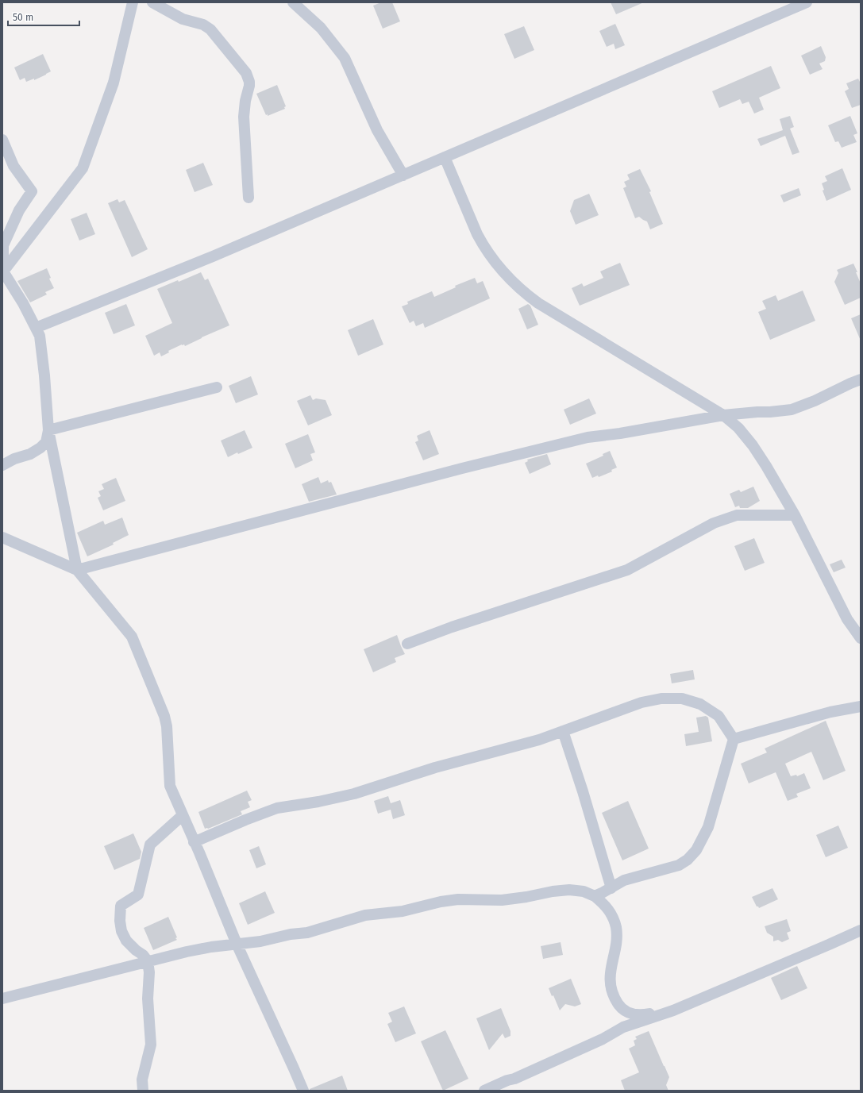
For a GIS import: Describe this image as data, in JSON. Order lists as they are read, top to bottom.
{
  "scale_bar": "50 m"
}
